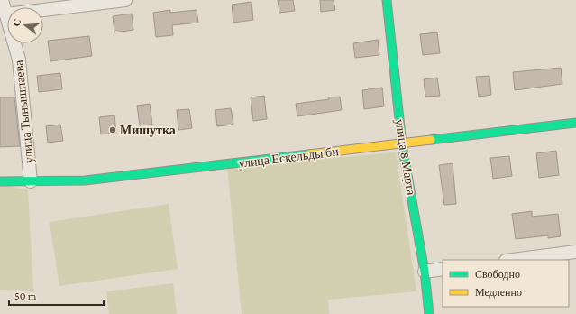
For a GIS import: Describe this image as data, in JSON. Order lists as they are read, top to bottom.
{
  "streets": {
    "street": ["улица Тынышпаева", "улица Ескельды би", "улица 8 Марта"]
  },
  "crossings": [
    ["улица Тынышпаева", "улица Ескельды би"],
    ["улица Ескельды би", "улица 8 Марта"]
  ],
  "places": ["Мишутка"],
  "legend": ["Свободно", "Медленно"],
  "scale_bar": "50 m",
  "north": "left"
}
